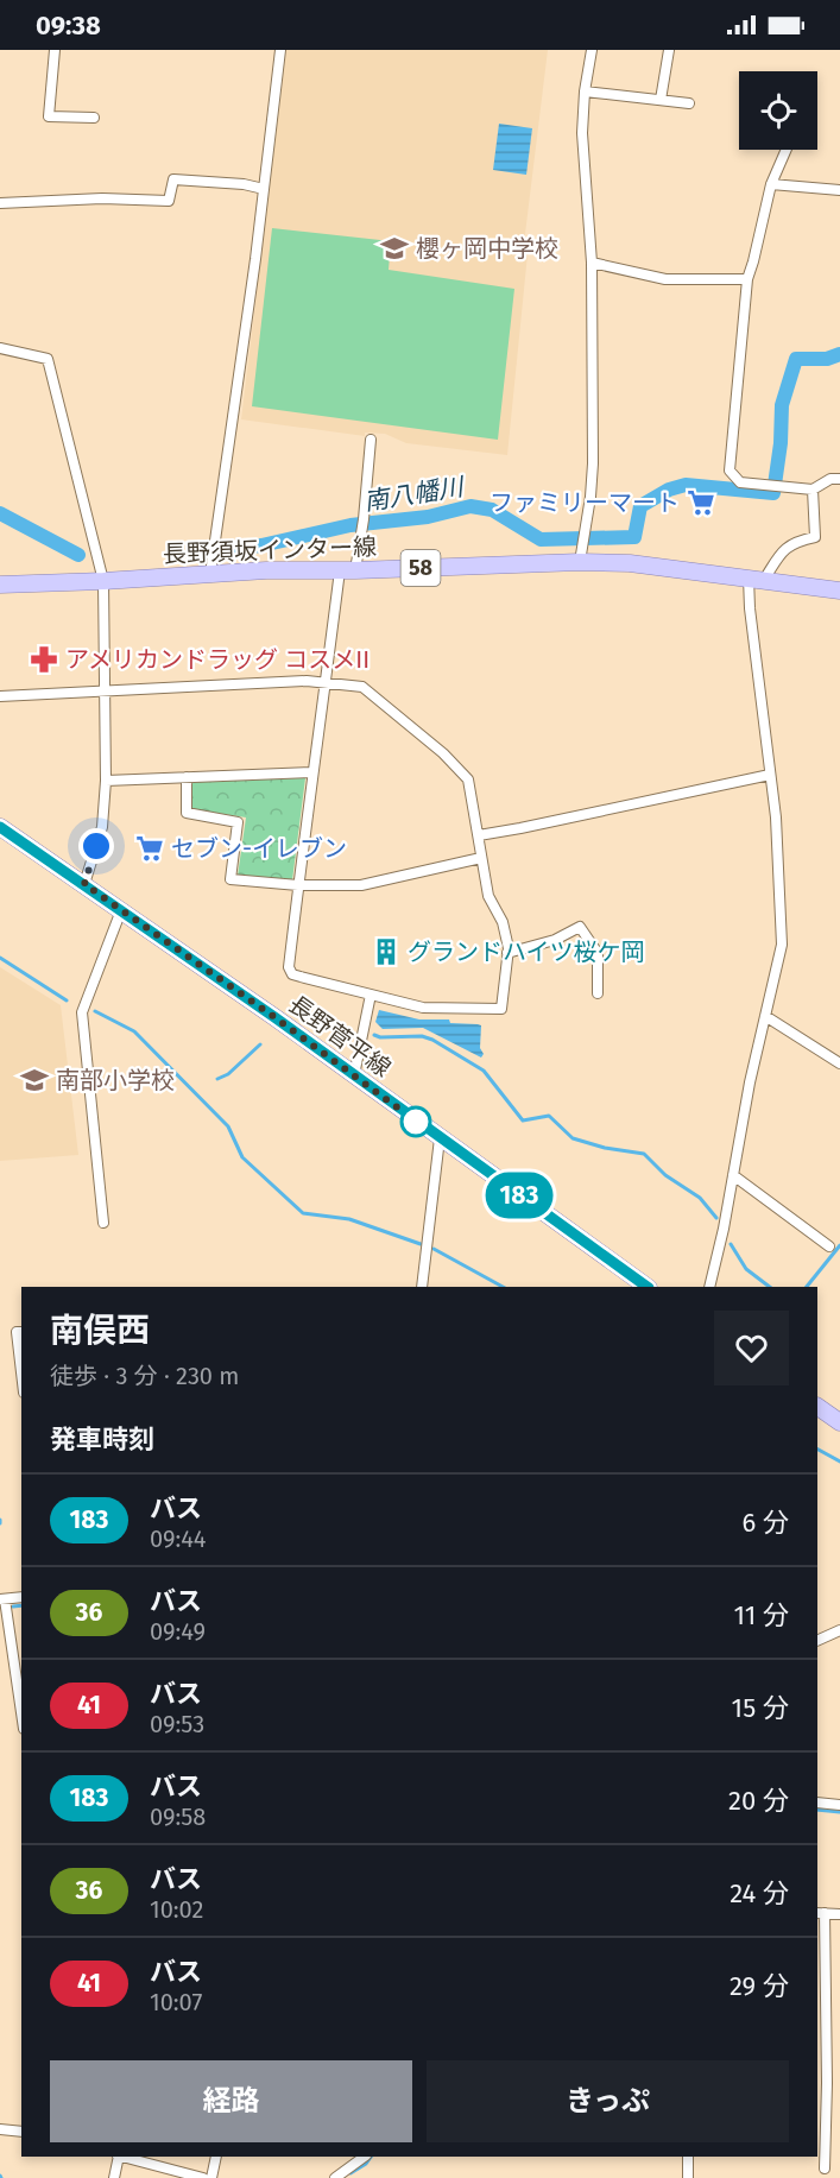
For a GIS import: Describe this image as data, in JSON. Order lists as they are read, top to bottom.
{
  "streets": {
    "main road": ["長野須坂インター線", "58", "長野菅平線"]
  },
  "water": ["南八幡川"],
  "places": {
    "school or university": ["櫻ヶ岡中学校", "南部小学校"],
    "supermarket": ["ファミリーマート", "セブン-イレブン"],
    "pharmacy": ["アメリカンドラッグ コスメII"],
    "building": ["グランドハイツ桜ケ岡"]
  },
  "lines": ["bus line 183"],
  "page": {
    "status": "09:38",
    "on_map": "183",
    "heading": [
      ["南俣西", "徒歩 · 3 分 · 230 m"],
      "発車時刻"
    ],
    "list": [
      {
        "mark": "183",
        "name": "バス",
        "note": "09:44",
        "value": "6 分"
      },
      {
        "mark": "36",
        "name": "バス",
        "note": "09:49",
        "value": "11 分"
      },
      {
        "mark": "41",
        "name": "バス",
        "note": "09:53",
        "value": "15 分"
      },
      {
        "mark": "183",
        "name": "バス",
        "note": "09:58",
        "value": "20 分"
      },
      {
        "mark": "36",
        "name": "バス",
        "note": "10:02",
        "value": "24 分"
      },
      {
        "mark": "41",
        "name": "バス",
        "note": "10:07",
        "value": "29 分"
      }
    ],
    "buttons": ["経路", "きっぷ"]
  }
}
